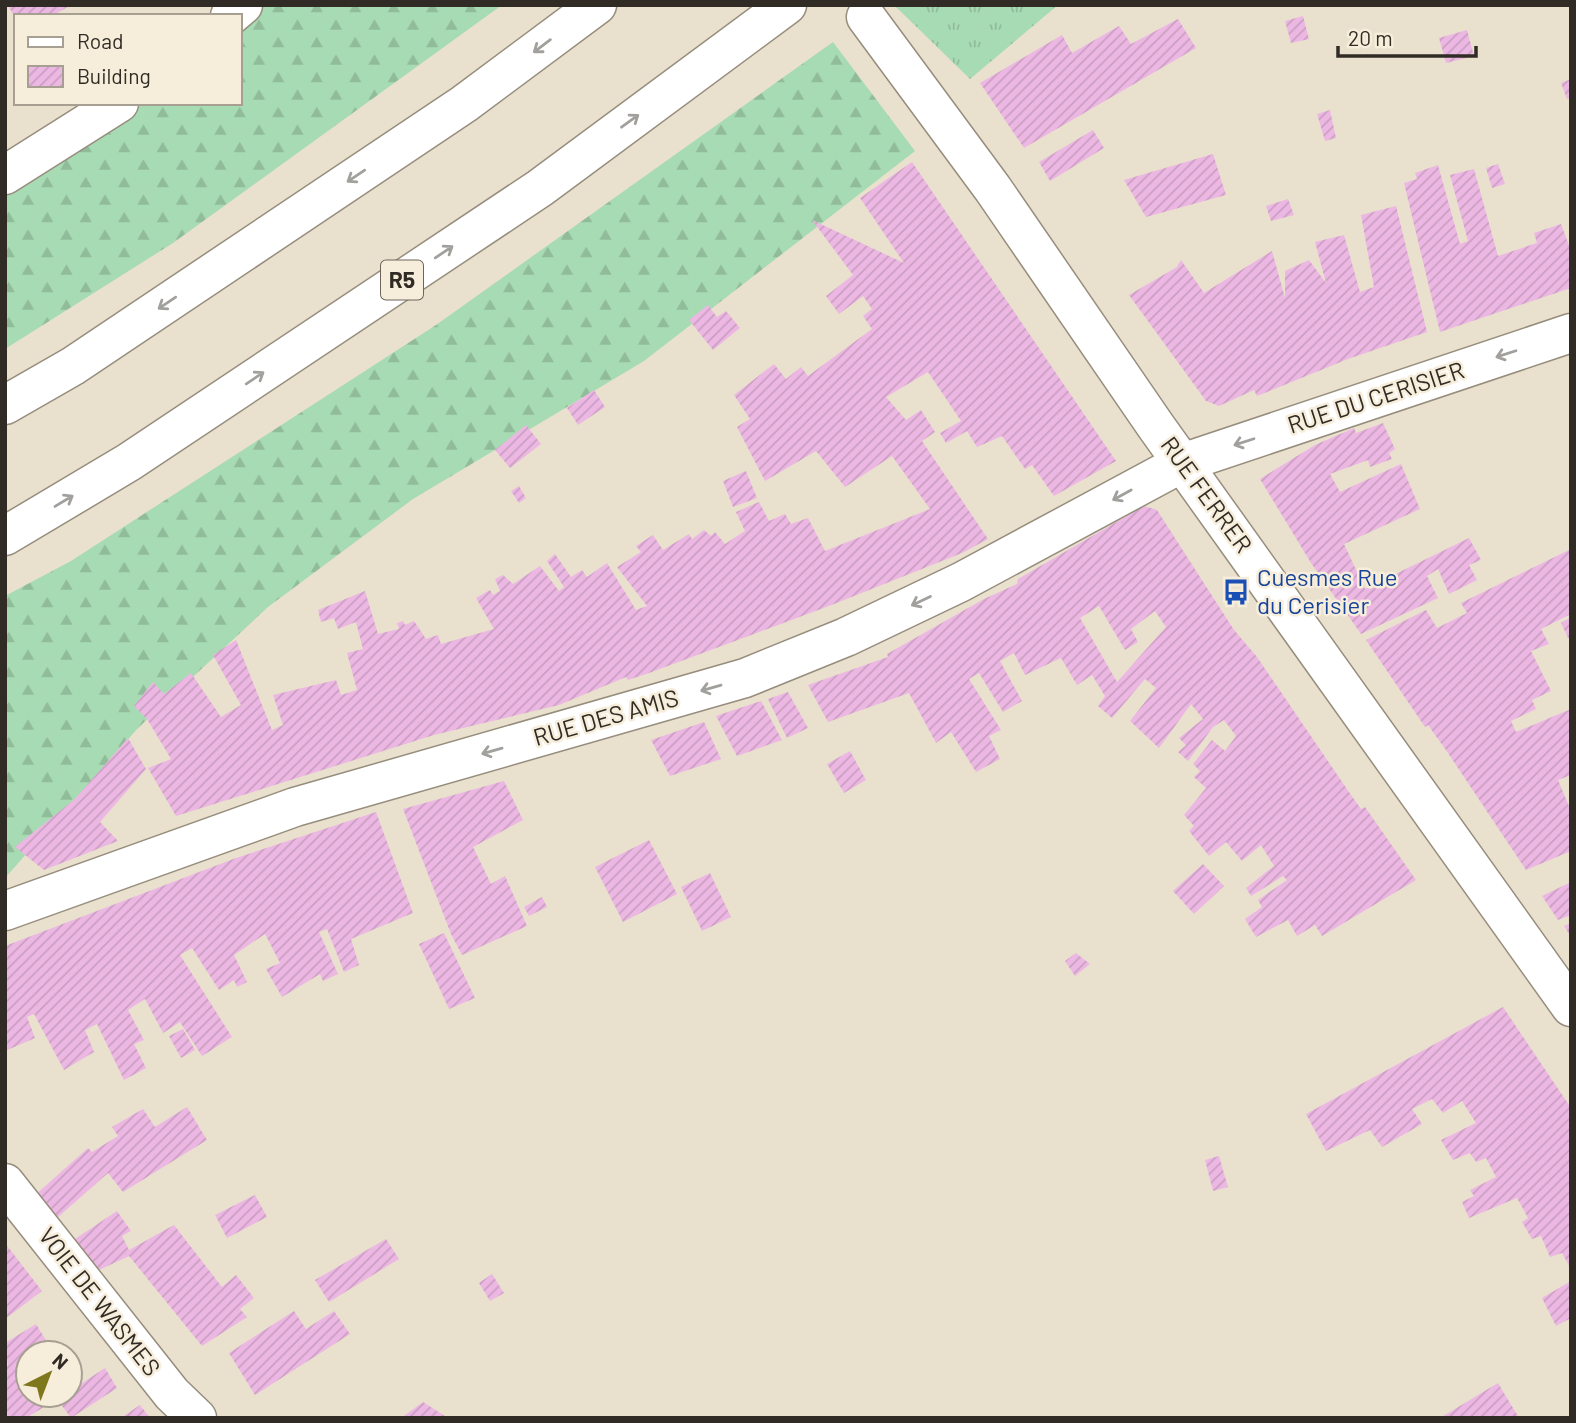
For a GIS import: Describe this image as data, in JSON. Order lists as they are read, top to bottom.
{
  "streets": {
    "main road": [
      "R5",
      "RUE DU CERISIER",
      "RUE FERRER",
      "RUE DES AMIS",
      "VOIE DE WASMES"
    ]
  },
  "crossings": [
    ["RUE DU CERISIER", "RUE FERRER"],
    ["RUE DU CERISIER", "RUE DES AMIS"],
    ["RUE FERRER", "RUE DES AMIS"]
  ],
  "one_way": ["RUE DU CERISIER", "RUE DES AMIS"],
  "places": {
    "bus stop": ["Cuesmes Rue du Cerisier"]
  },
  "legend": ["Road", "Building"],
  "scale_bar": "20 m",
  "north": "top right"
}
